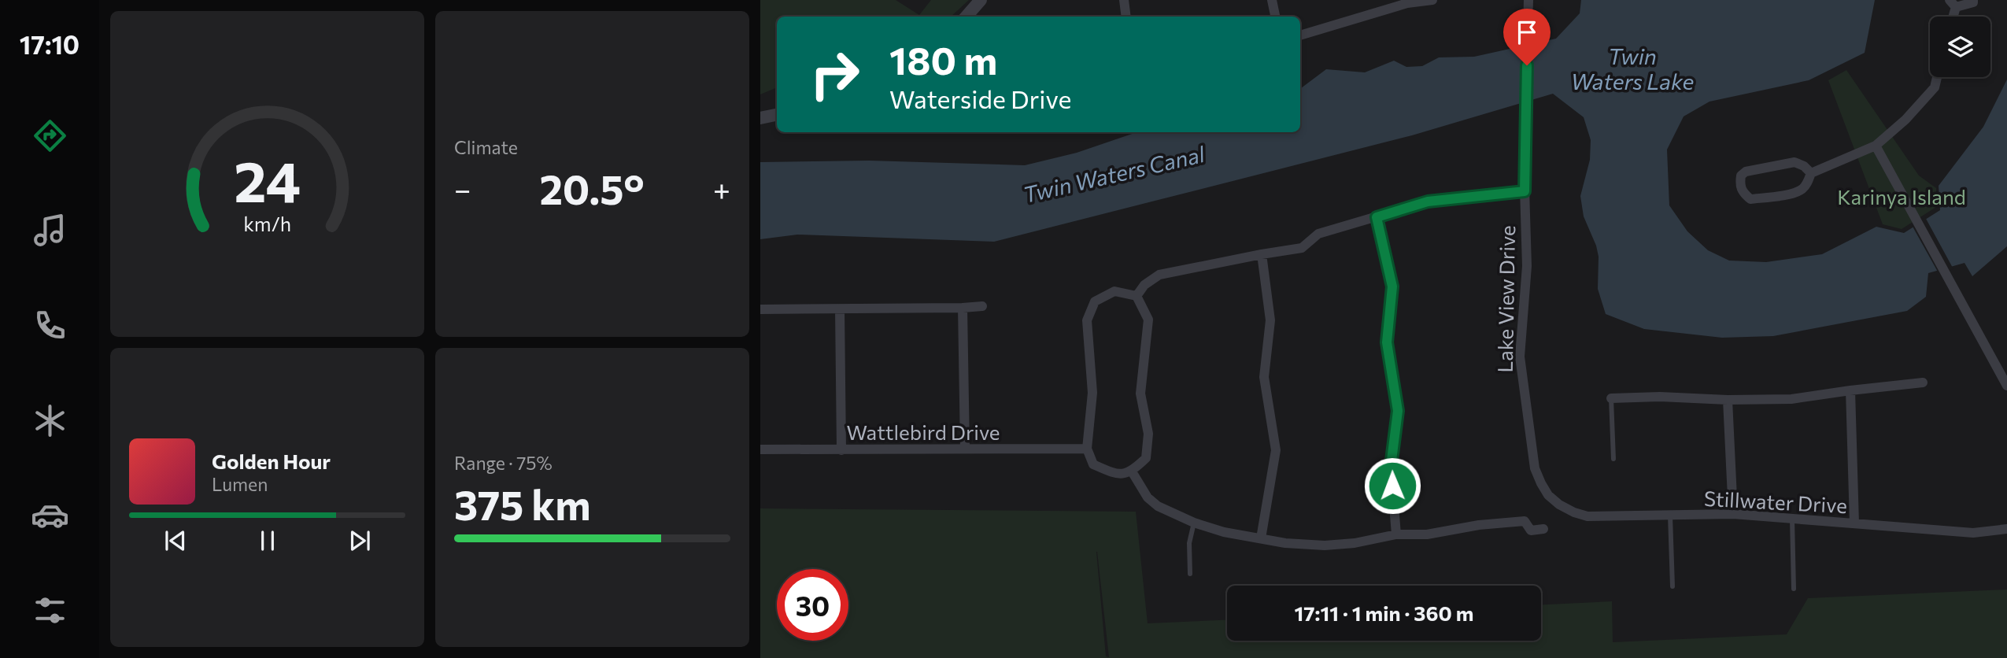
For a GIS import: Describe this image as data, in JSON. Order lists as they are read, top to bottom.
{
  "streets": {
    "street": ["Lake View Drive", "Wattlebird Drive", "Stillwater Drive"]
  },
  "crossings": [
    ["Lake View Drive", "Stillwater Drive"]
  ],
  "water": ["Twin Waters Lake", "Twin Waters Canal"],
  "parks": ["Karinya Island"],
  "page": {
    "tabs": "17:10",
    "tile": [
      "Climate",
      ["Range · 75%", "375 km"]
    ],
    "turn": ["180 m", "Waterside Drive"],
    "heat": ["−", "20.5°", "+"],
    "song": ["Golden Hour", "Lumen"],
    "limit": "30",
    "trip": "17:11 · 1 min · 360 m",
    "gauge": ["24", "km/h"]
  }
}
